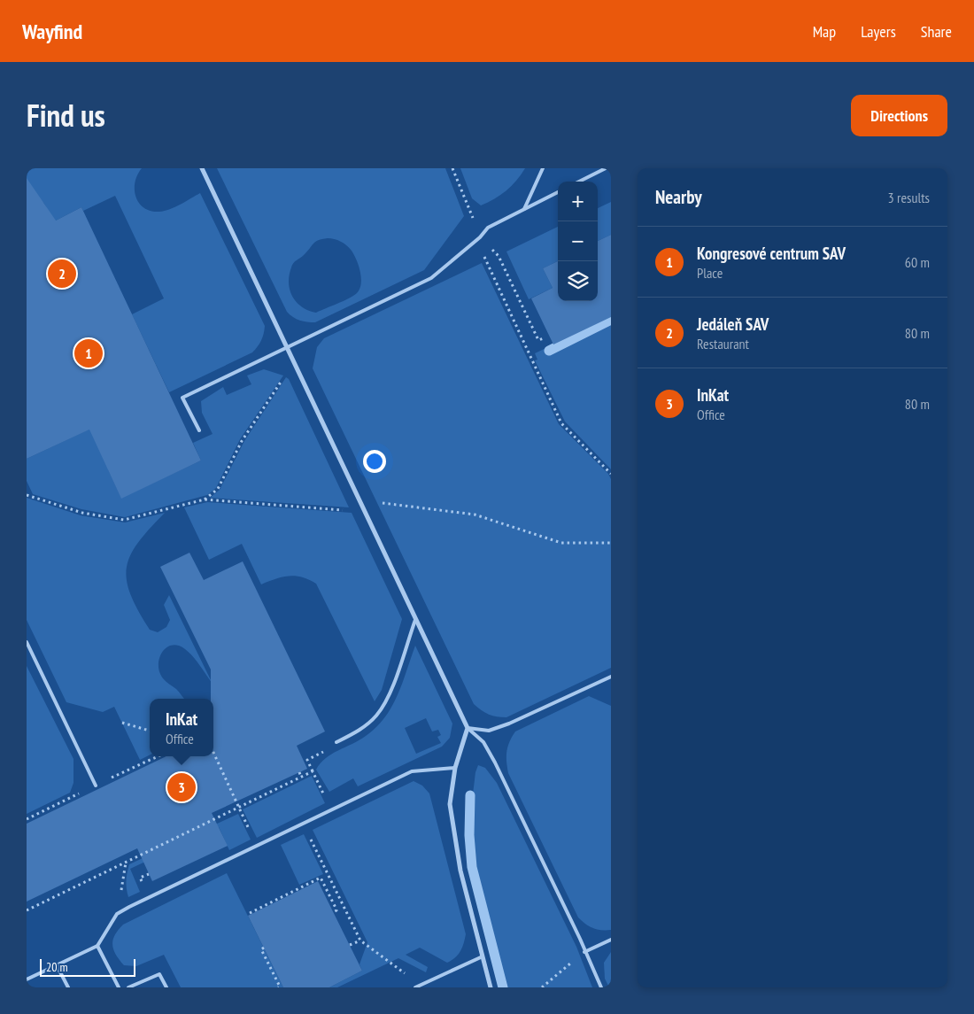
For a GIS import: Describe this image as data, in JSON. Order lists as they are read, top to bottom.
{
  "scale_bar": "20 m",
  "page": {
    "header": "Wayfind",
    "nav": ["Map", "Layers", "Share"],
    "title": "Find us",
    "buttons": "Directions",
    "heading": ["Nearby", "3 results"],
    "map_buttons": ["+", "−"],
    "list": [
      {
        "mark": "1",
        "name": "Kongresové centrum SAV",
        "note": "Place",
        "value": "60 m"
      },
      {
        "mark": "2",
        "name": "Jedáleň SAV",
        "note": "Restaurant",
        "value": "80 m"
      },
      {
        "mark": "3",
        "name": "InKat",
        "note": "Office",
        "value": "80 m"
      }
    ],
    "pins": ["2", "1", "3"],
    "popup": ["InKat", "Office"],
    "scale": "20 m"
  }
}
